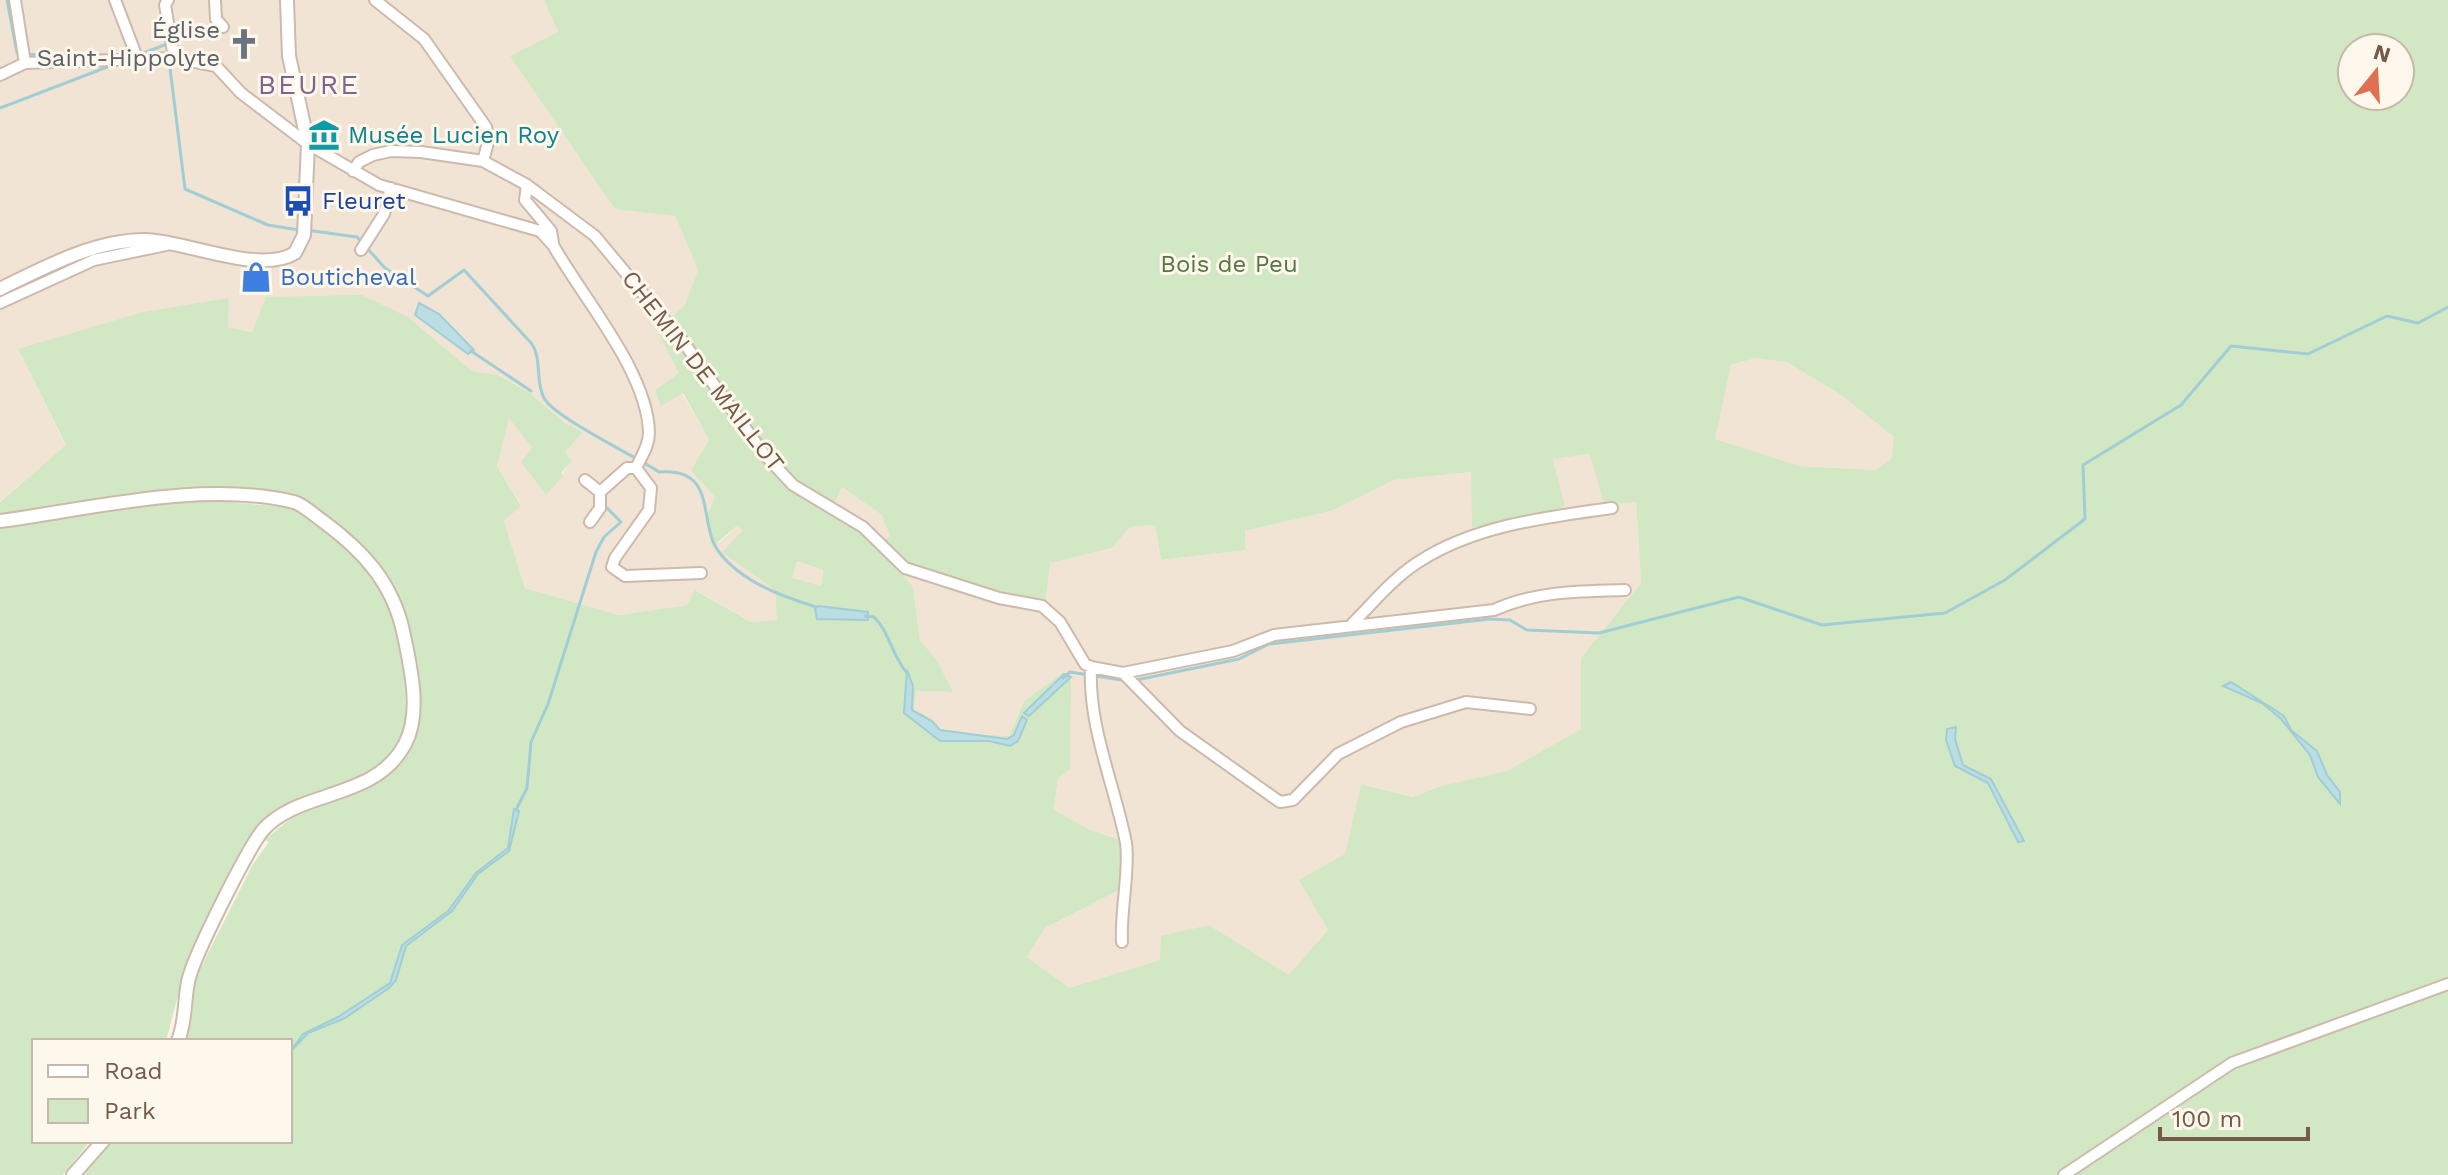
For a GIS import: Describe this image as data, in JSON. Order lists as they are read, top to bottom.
{
  "streets": {
    "street": ["CHEMIN DE MAILLOT"]
  },
  "districts": ["BEURE"],
  "parks": ["Bois de Peu"],
  "places": {
    "church": ["Église Saint-Hippolyte"],
    "museum": ["Musée Lucien Roy"],
    "bus stop": ["Fleuret"],
    "shop": ["Bouticheval"]
  },
  "legend": ["Road", "Park"],
  "scale_bar": "100 m",
  "north": "top"
}
